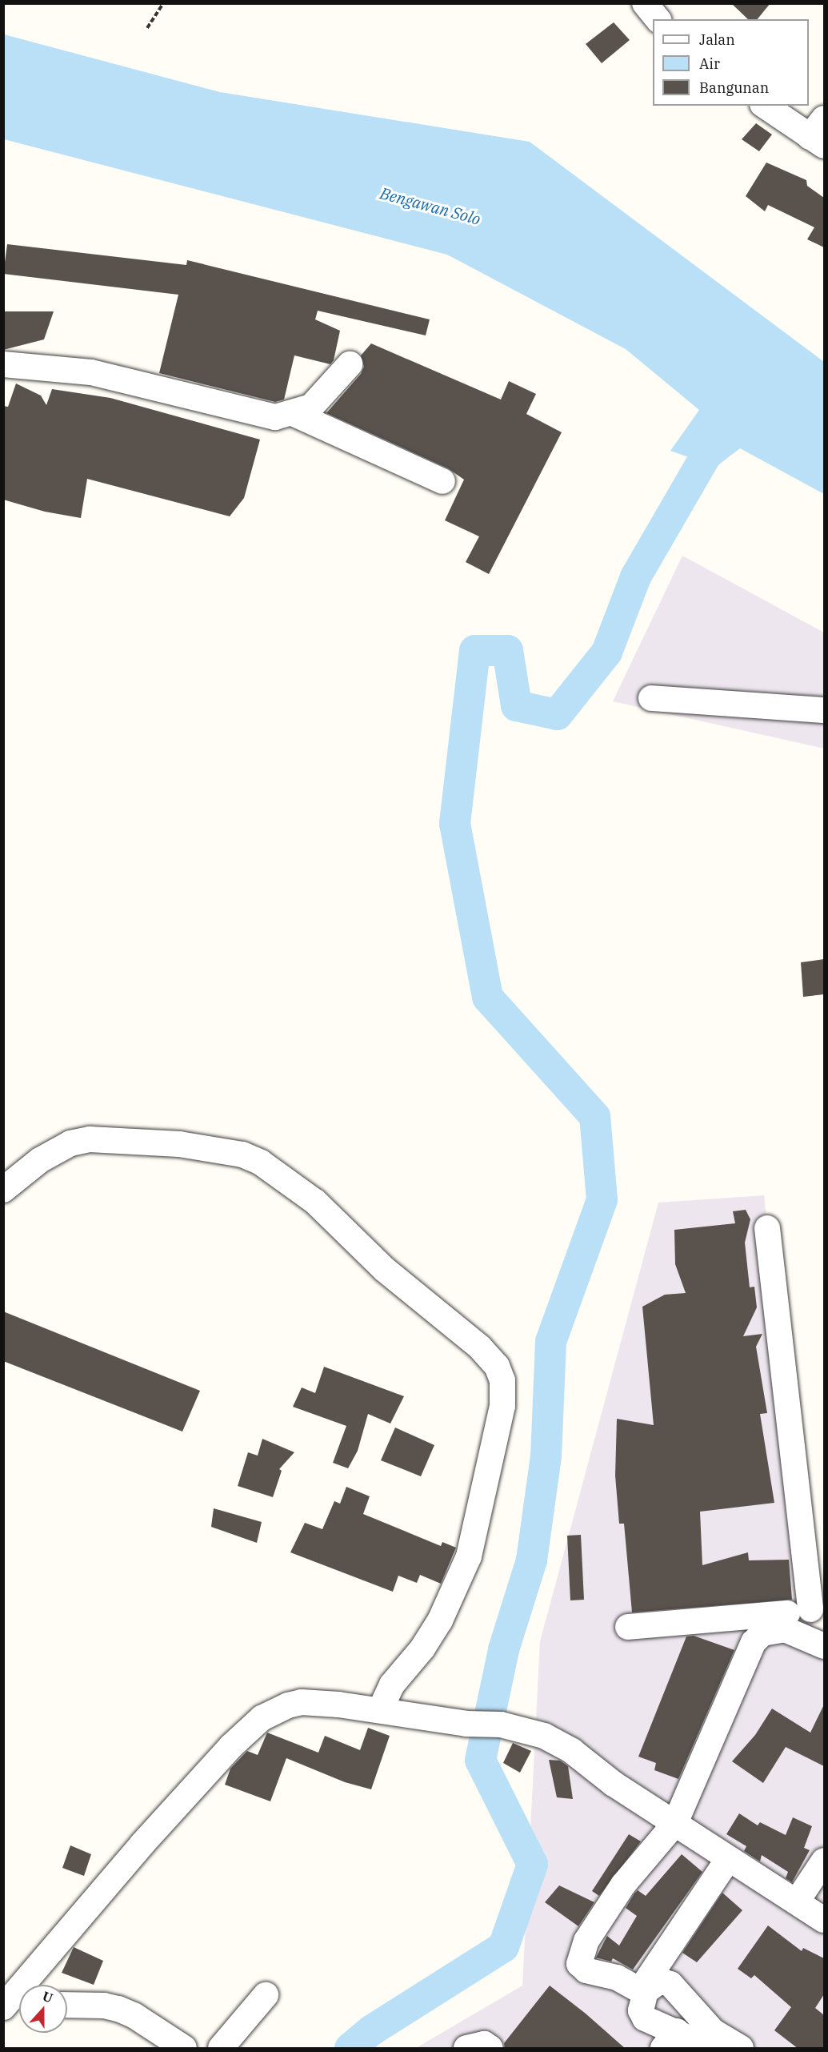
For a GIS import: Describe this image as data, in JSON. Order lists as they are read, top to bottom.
{
  "water": ["Bengawan Solo"],
  "legend": ["Jalan", "Air", "Bangunan"],
  "north": "top"
}
